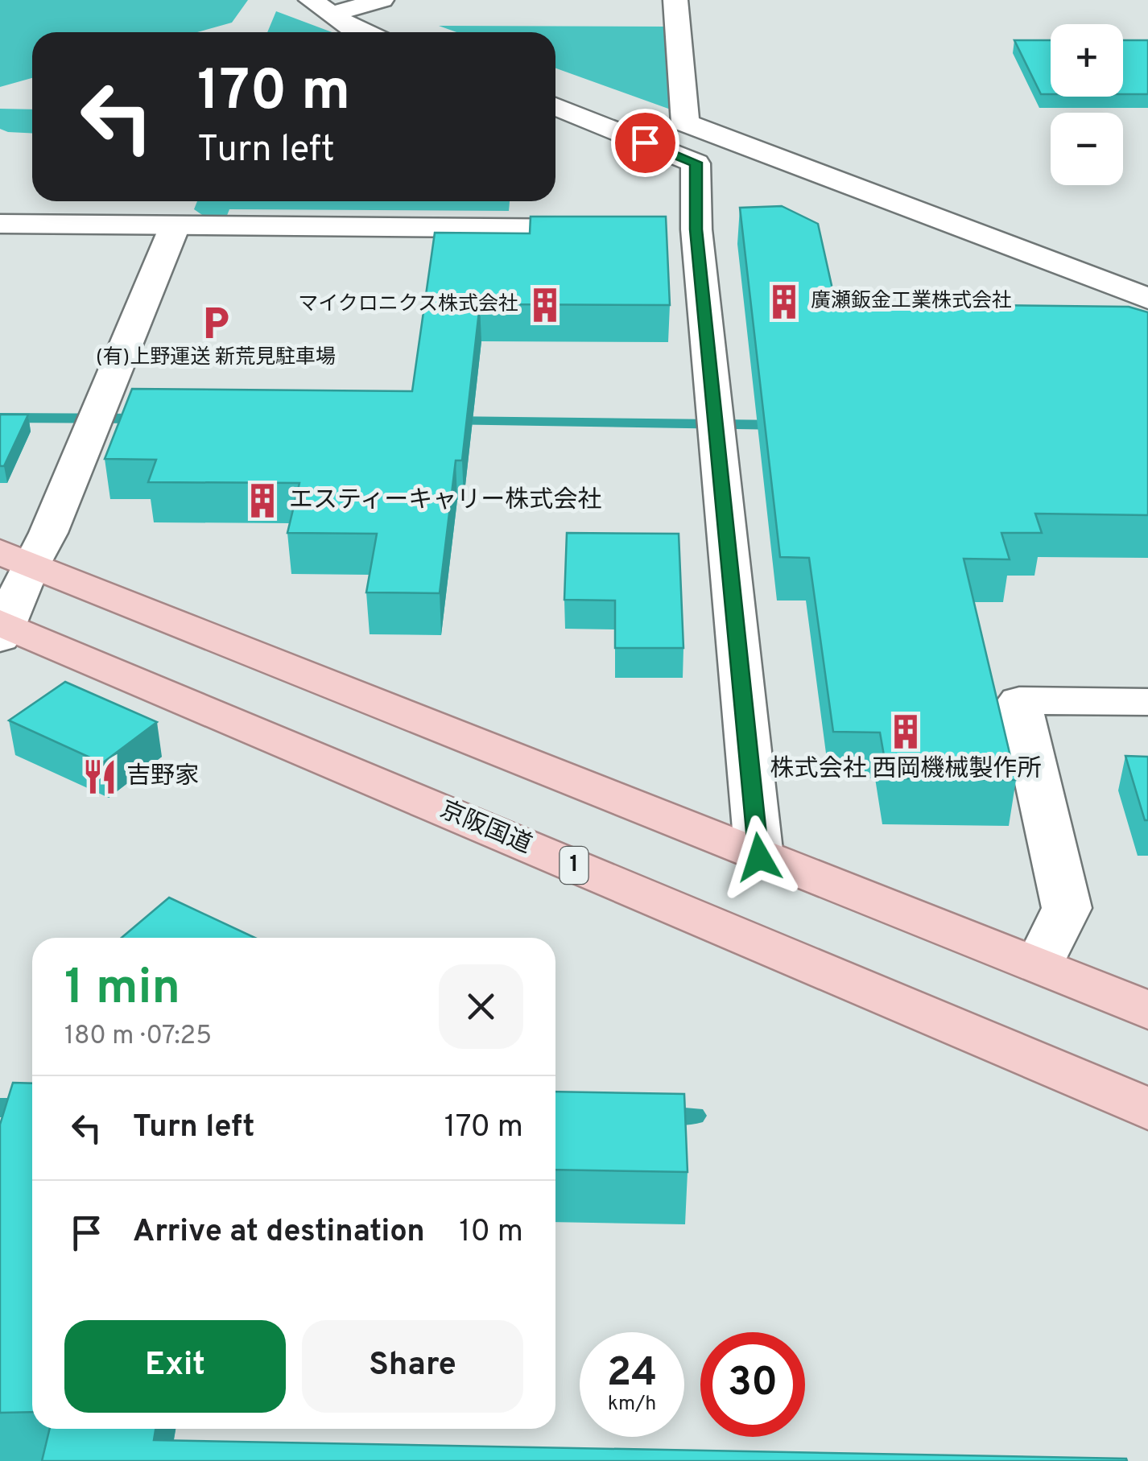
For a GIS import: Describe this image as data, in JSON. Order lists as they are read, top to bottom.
{
  "streets": {
    "highway": ["京阪国道", "1"]
  },
  "places": {
    "building": [
      "廣瀬鈑金工業株式会社",
      "マイクロニクス株式会社",
      "エスティーキャリー株式会社",
      "株式会社 西岡機械製作所"
    ],
    "parking": ["(有)上野運送 新荒見駐車場"],
    "restaurant": ["吉野家"]
  },
  "page": {
    "map_buttons": ["+", "−"],
    "turn": ["170 m", "Turn left"],
    "heading": ["1 min", "180 m · 07:25"],
    "list": [
      {
        "name": "Turn left",
        "value": "170 m"
      },
      {
        "name": "Arrive at destination",
        "value": "10 m"
      }
    ],
    "buttons": ["Exit", "Share"],
    "speed": "24 km/h",
    "limit": "30"
  }
}
